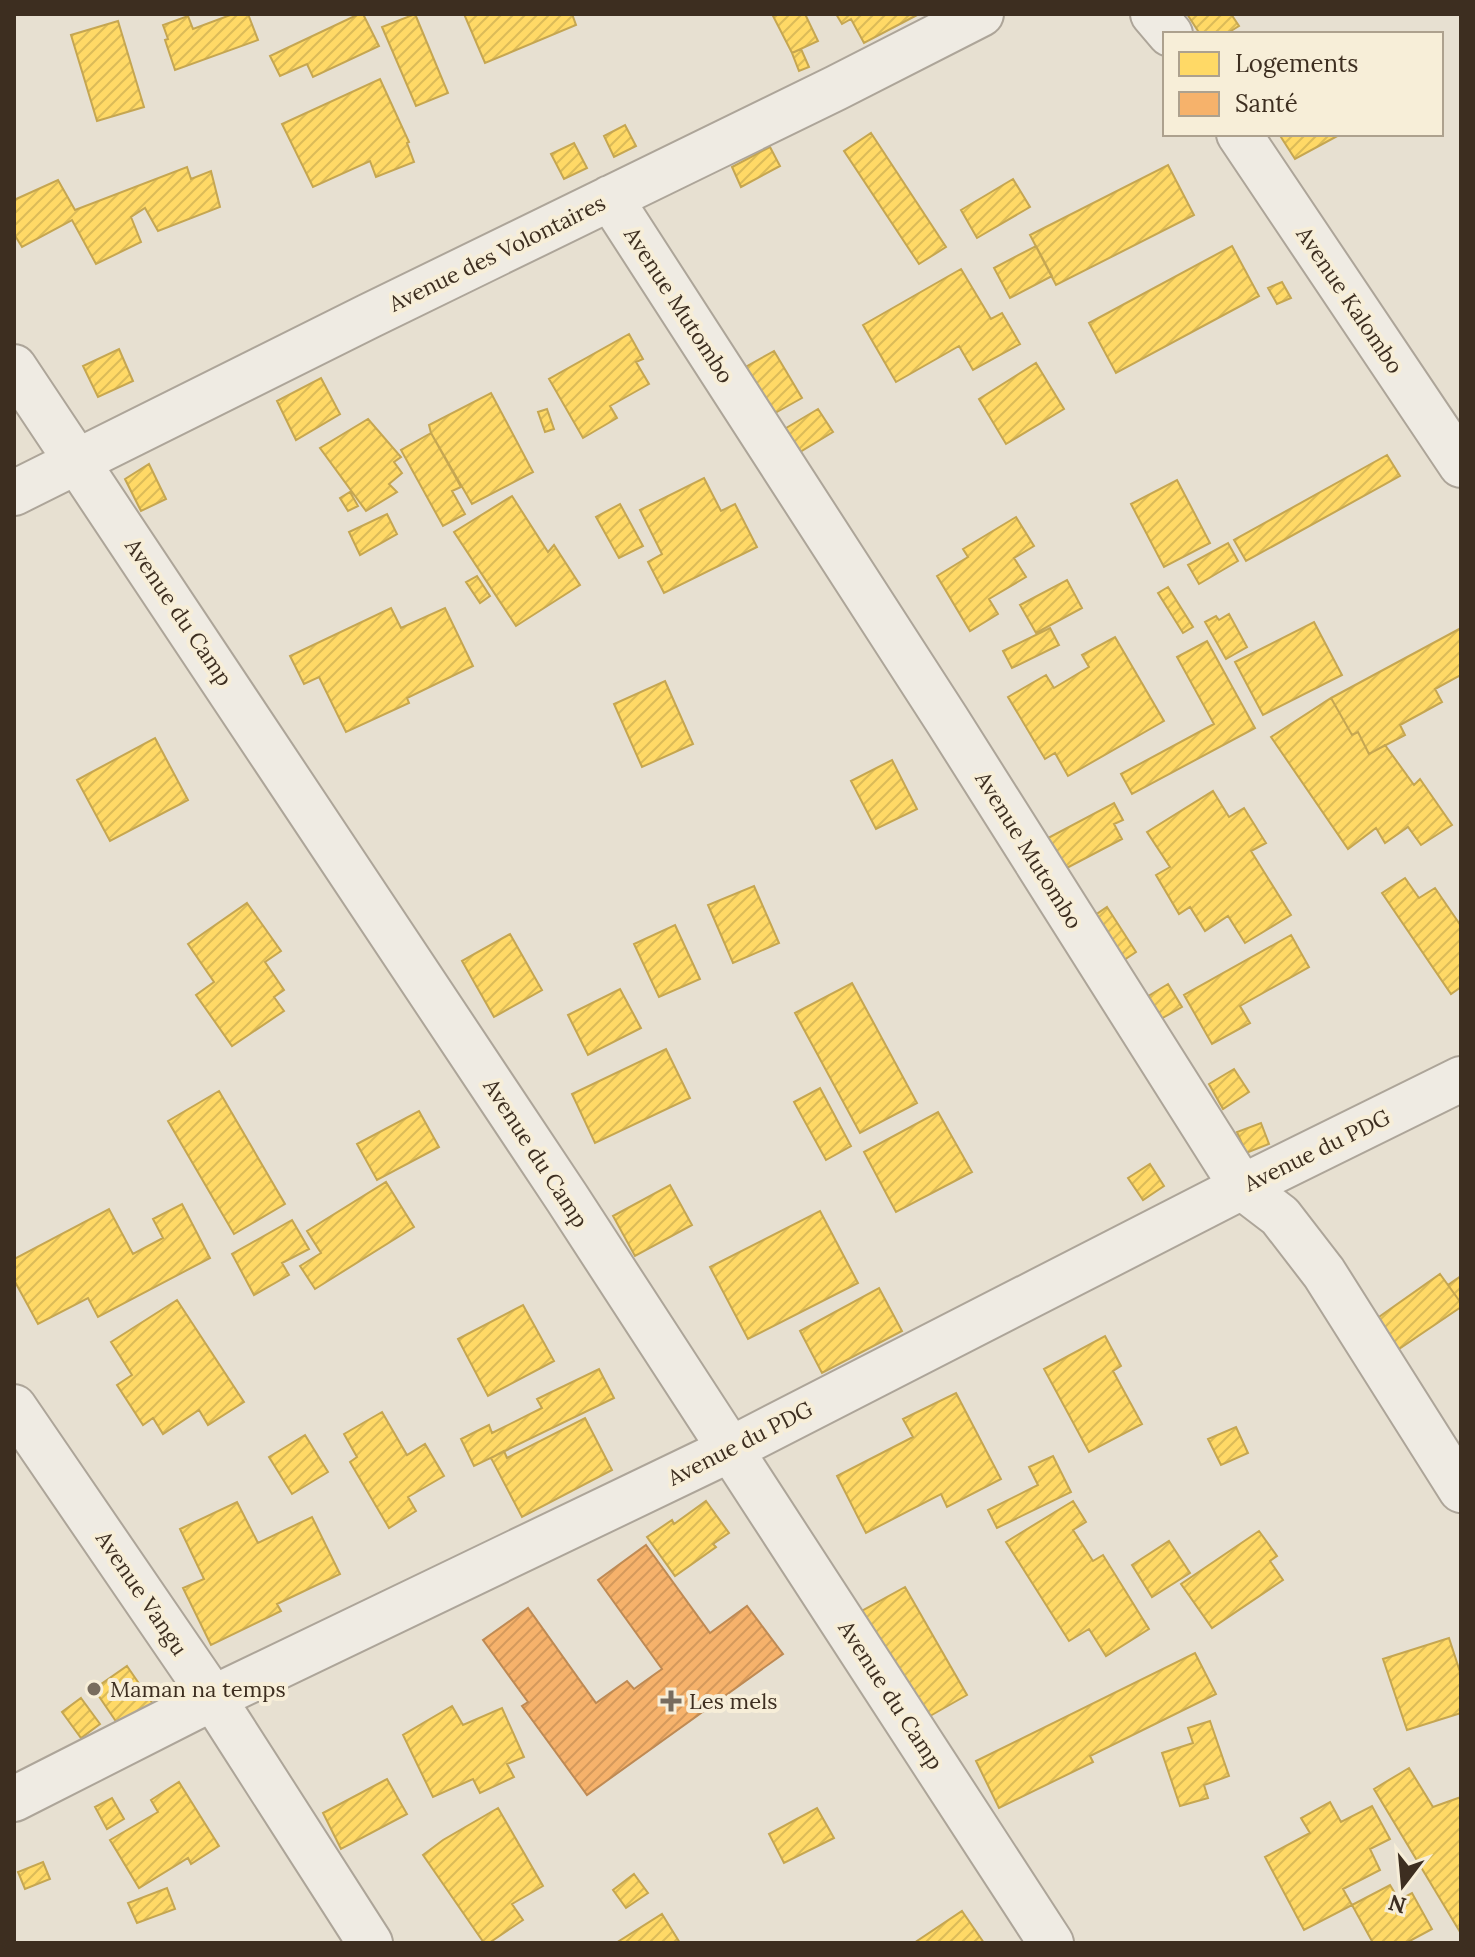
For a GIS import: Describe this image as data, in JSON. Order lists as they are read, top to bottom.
{
  "streets": {
    "street": [
      "Avenue des Volontaires",
      "Avenue Kalombo",
      "Avenue Mutombo",
      "Avenue du Camp",
      "Avenue du PDG",
      "Avenue Vangu"
    ]
  },
  "crossings": [
    ["Avenue des Volontaires", "Avenue Mutombo"],
    ["Avenue des Volontaires", "Avenue du Camp"],
    ["Avenue Mutombo", "Avenue du PDG"],
    ["Avenue du Camp", "Avenue du PDG"],
    ["Avenue du PDG", "Avenue Vangu"]
  ],
  "places": {
    "other": ["Maman na temps"],
    "health": ["Les mels"]
  },
  "legend": ["Logements", "Santé"],
  "north": "bottom"
}
